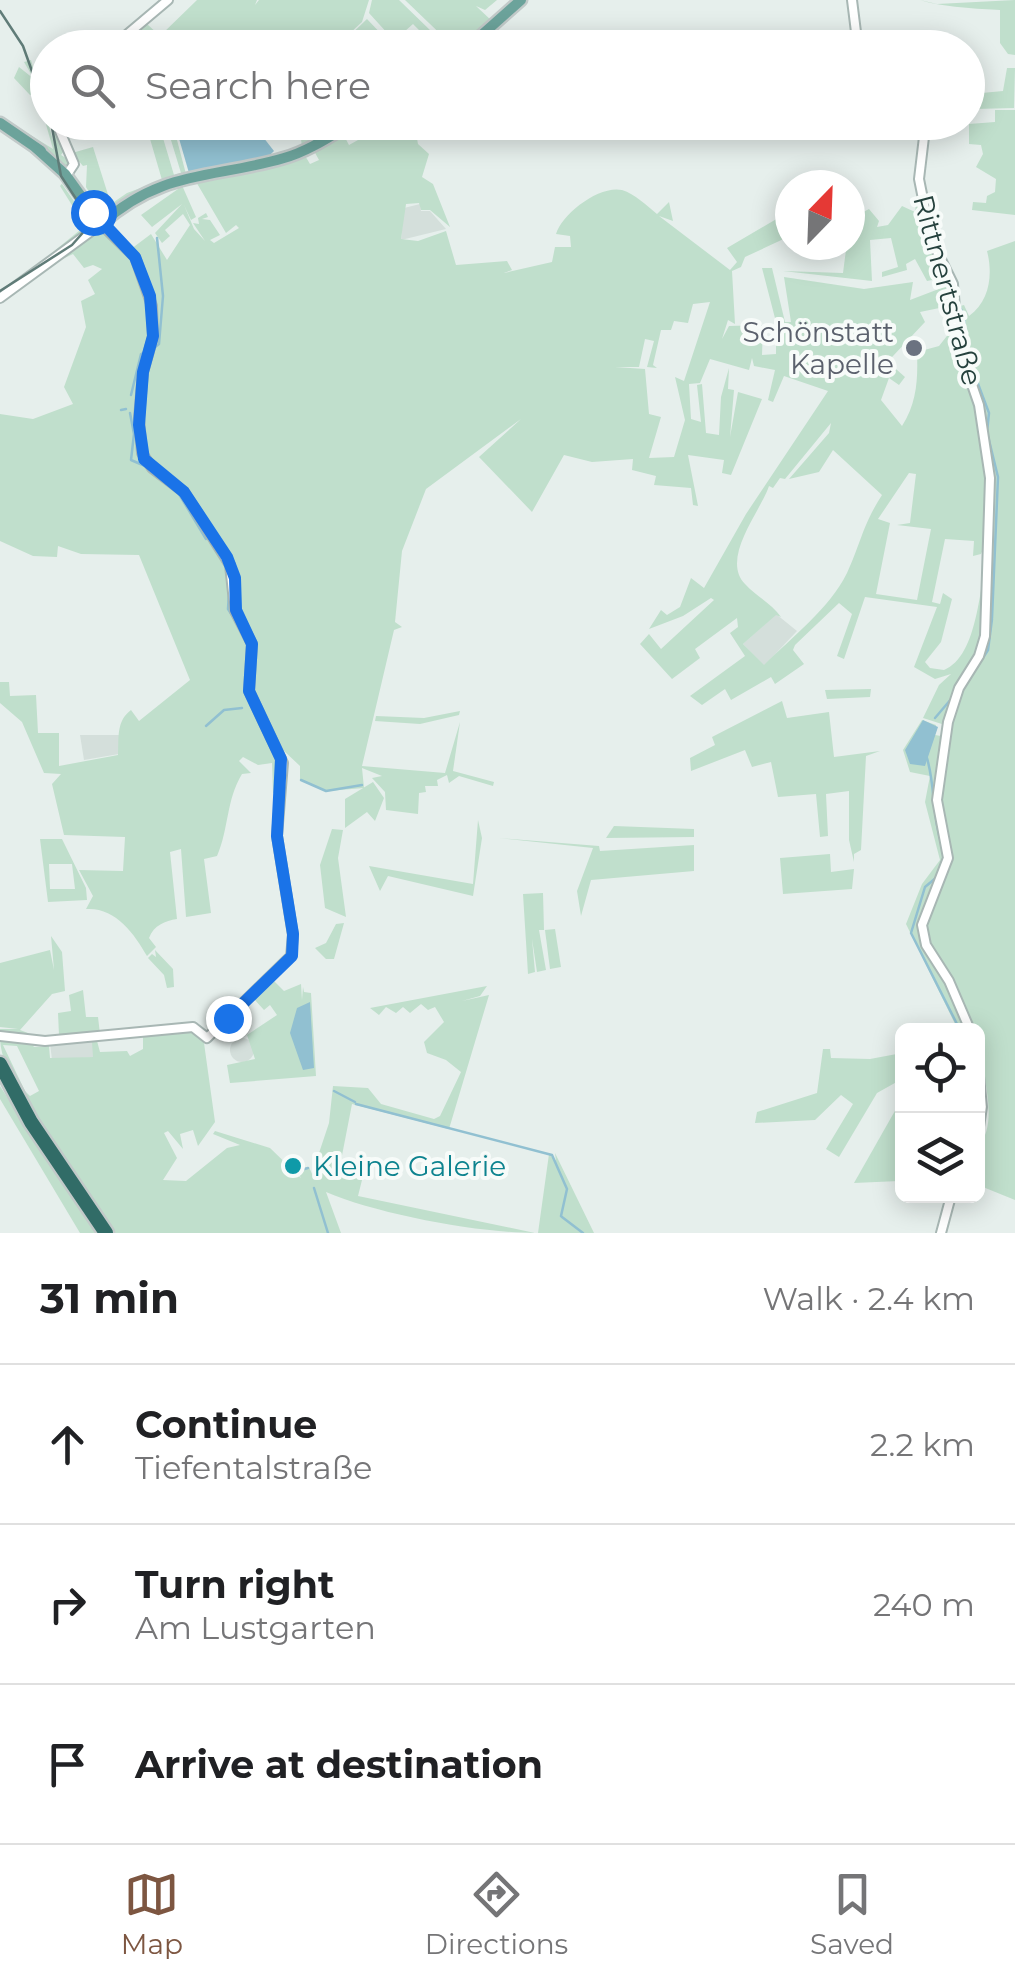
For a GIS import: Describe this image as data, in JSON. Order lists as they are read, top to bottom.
{
  "streets": {
    "street": ["Rittnertstraße"]
  },
  "places": ["Schönstatt Kapelle", "Kleine Galerie"],
  "north": "top right",
  "page": {
    "search": "Search here",
    "heading": ["31 min", "Walk · 2.4 km"],
    "list": [
      ["Continue", "Tiefentalstraße", "2.2 km"],
      ["Turn right", "Am Lustgarten", "240 m"],
      "Arrive at destination"
    ],
    "nav": ["Map", "Directions", "Saved"]
  }
}
